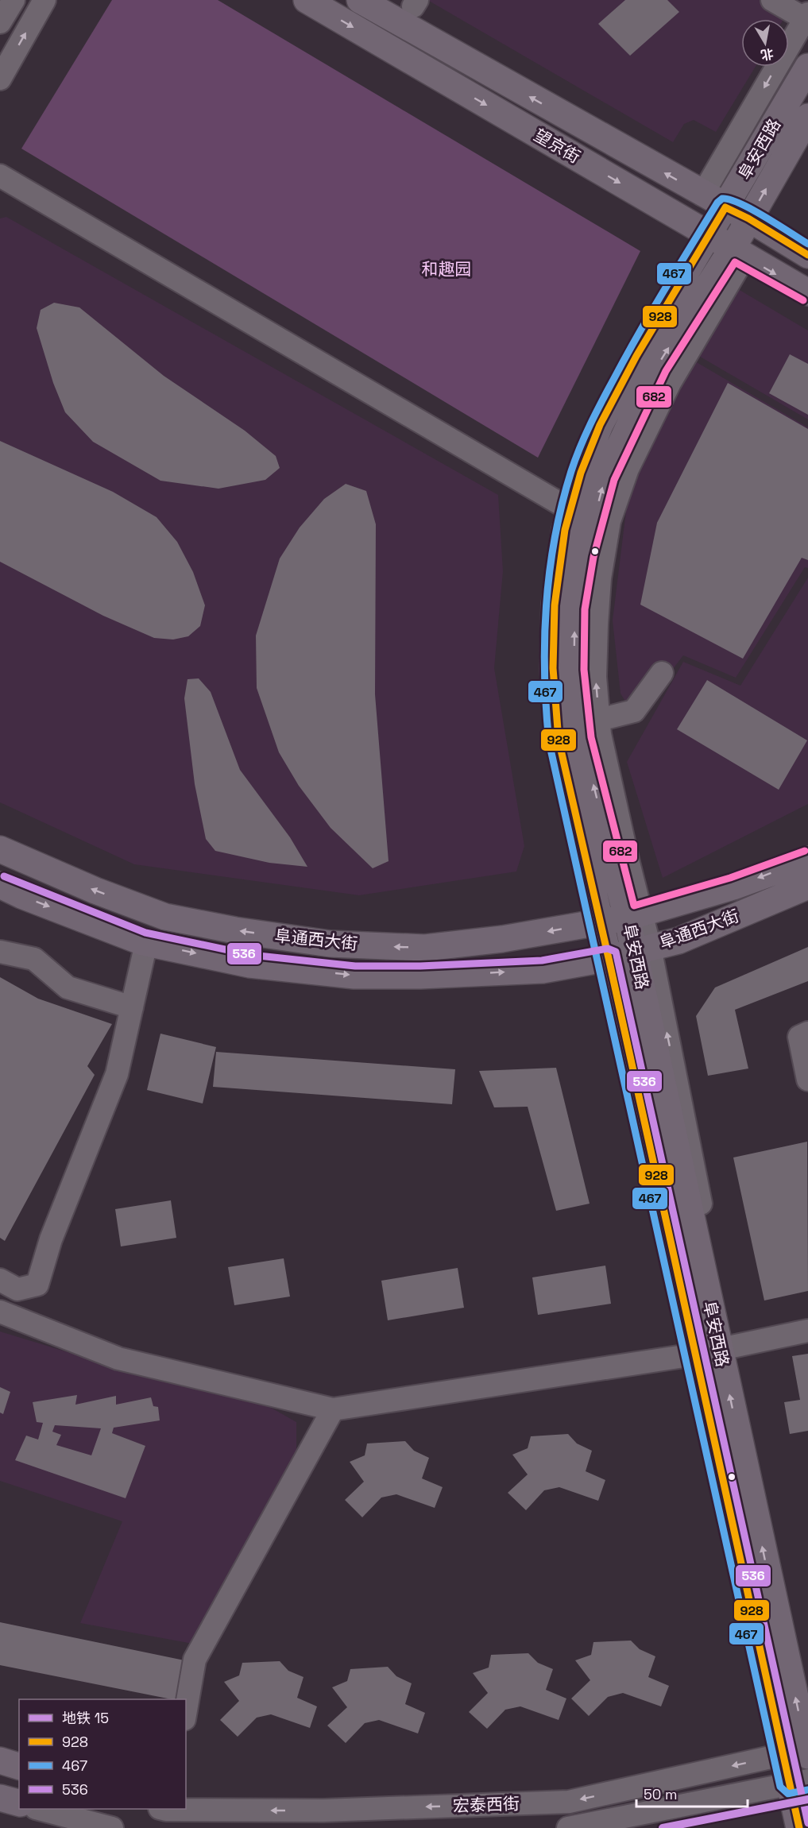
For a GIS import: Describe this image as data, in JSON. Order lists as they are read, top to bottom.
{
  "streets": {
    "main road": ["望京街", "阜安西路", "阜通西大街"],
    "street": ["宏泰西街"]
  },
  "crossings": [
    ["望京街", "阜安西路"],
    ["阜安西路", "阜通西大街"],
    ["阜安西路", "宏泰西街"]
  ],
  "parks": ["和趣园"],
  "lines": [
    "transit line 467",
    "transit line 928",
    "transit line 682",
    "transit line 536",
    "metro line 15"
  ],
  "legend": [
    "地铁 15",
    "928",
    "467",
    "536"
  ],
  "scale_bar": "50 m",
  "north": "bottom"
}
